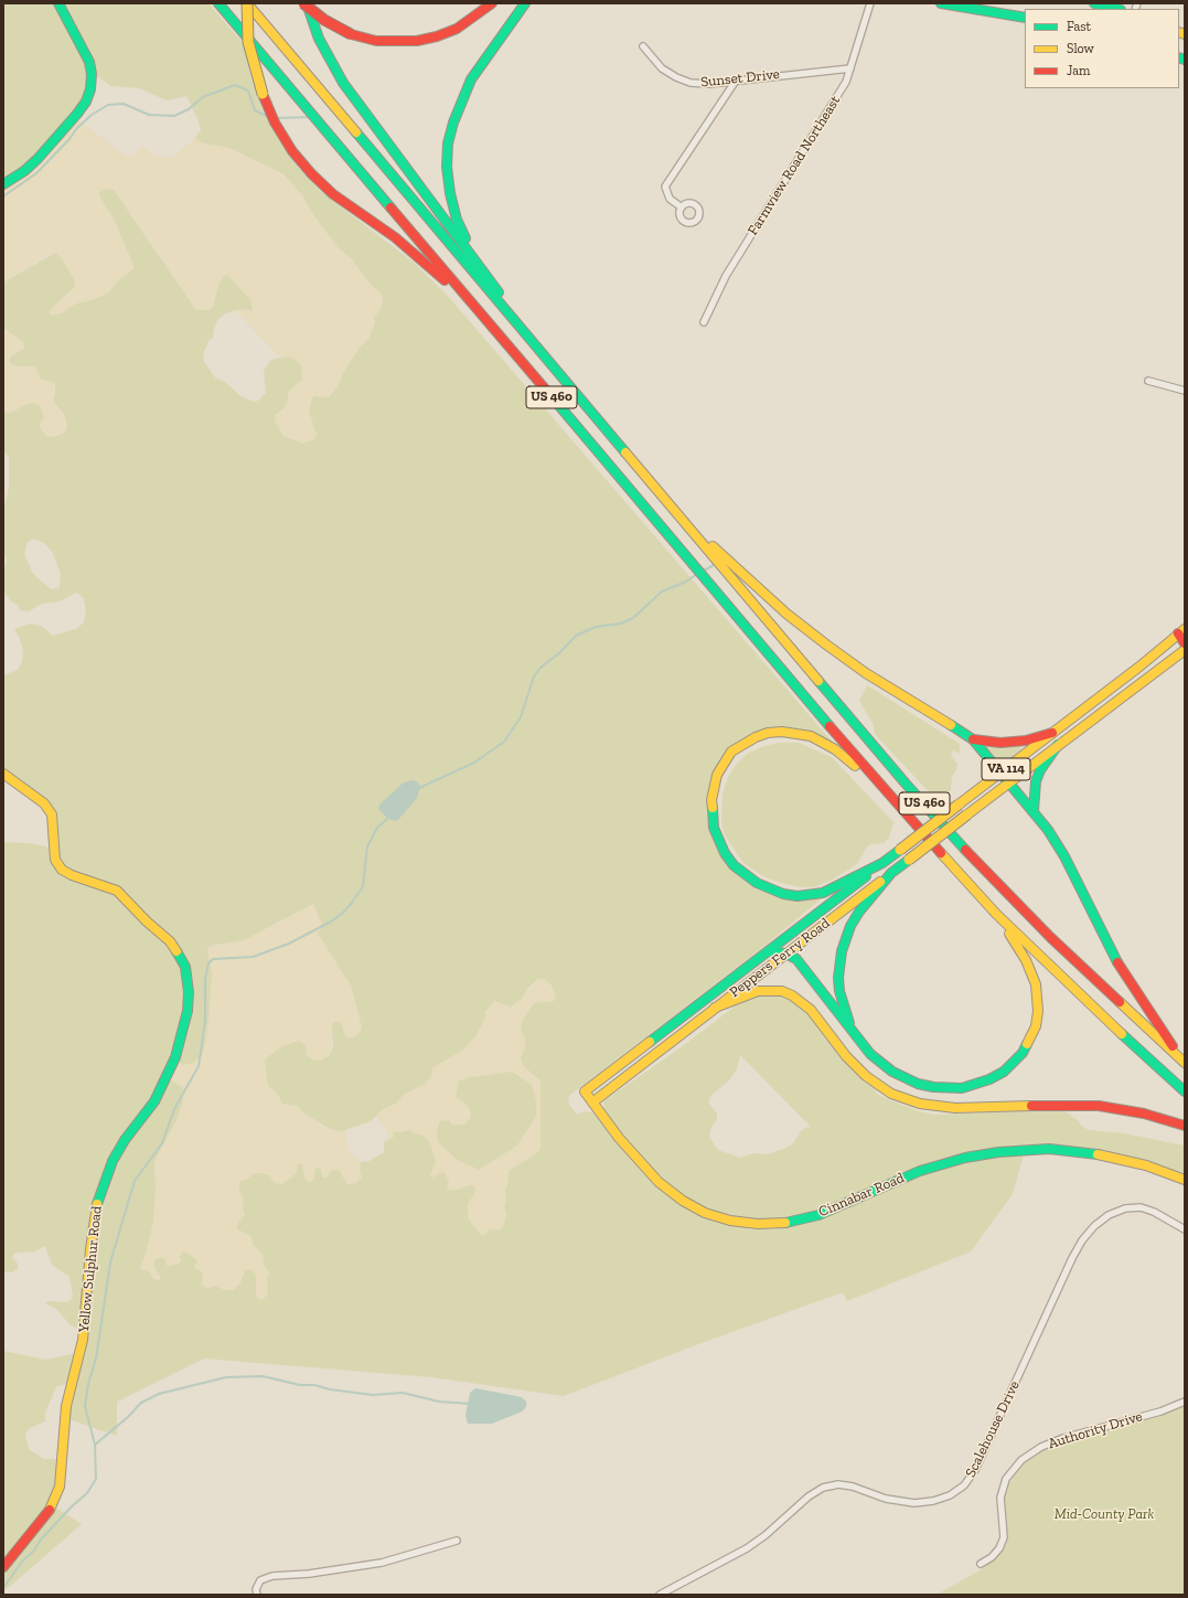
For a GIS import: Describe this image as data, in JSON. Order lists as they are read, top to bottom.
{
  "streets": {
    "main road": [
      "US 460",
      "VA 114",
      "Peppers Ferry Road",
      "Cinnabar Road",
      "Yellow Sulphur Road"
    ],
    "street": [
      "Sunset Drive",
      "Farmview Road Northeast",
      "Scalehouse Drive",
      "Authority Drive"
    ]
  },
  "crossings": [
    ["Sunset Drive", "Farmview Road Northeast"],
    ["VA 114", "Peppers Ferry Road"],
    ["Peppers Ferry Road", "Cinnabar Road"]
  ],
  "parks": ["Mid-County Park"],
  "legend": ["Fast", "Slow", "Jam"]
}
